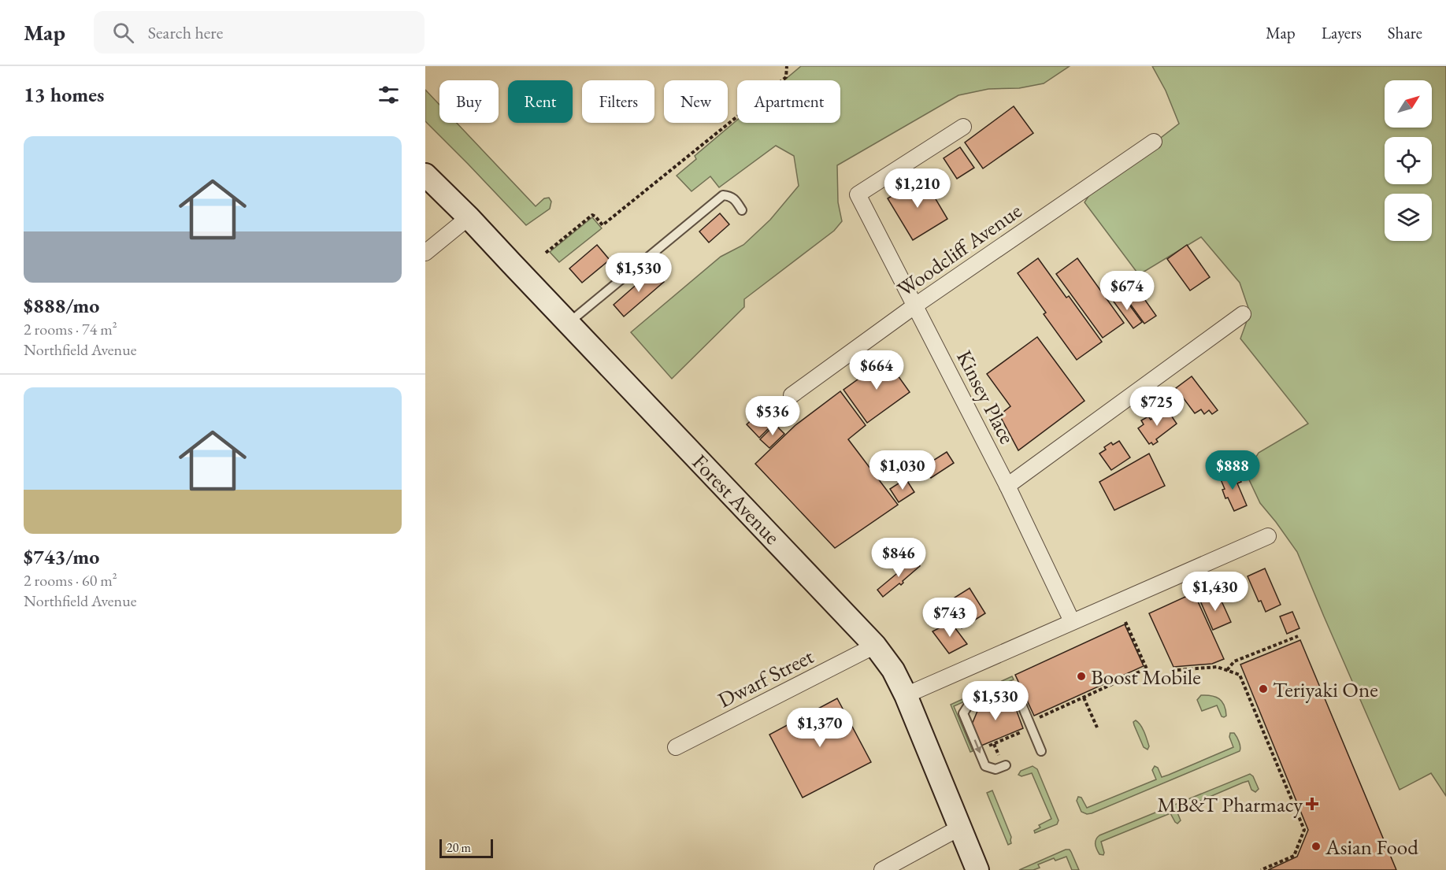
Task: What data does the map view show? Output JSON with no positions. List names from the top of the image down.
{
  "streets": {
    "main road": ["Forest Avenue"],
    "street": ["Woodcliff Avenue", "Kinsey Place", "Dwarf Street"]
  },
  "crossings": [
    ["Woodcliff Avenue", "Kinsey Place"],
    ["Forest Avenue", "Dwarf Street"]
  ],
  "places": {
    "other": ["Boost Mobile", "Teriyaki One", "Asian Food"],
    "health": ["MB&T Pharmacy"]
  },
  "scale_bar": "20 m",
  "north": "top right",
  "page": {
    "header": "Map",
    "search": "Search here",
    "nav": ["Map", "Layers", "Share"],
    "heading": "13 homes",
    "chip": [
      "Buy",
      "Rent",
      "Filters",
      "New",
      "Apartment"
    ],
    "list": [
      {
        "name": "$888/mo",
        "note": "2 rooms · 74 m² · Northfield Avenue"
      },
      {
        "name": "$743/mo",
        "note": "2 rooms · 60 m² · Northfield Avenue"
      }
    ],
    "price": [
      "$1,210",
      "$1,530",
      "$674",
      "$664",
      "$725",
      "$536",
      "$1,030",
      "$888",
      "$846",
      "$1,430",
      "$743",
      "$1,530",
      "$1,370"
    ],
    "scale": "20 m"
  }
}
